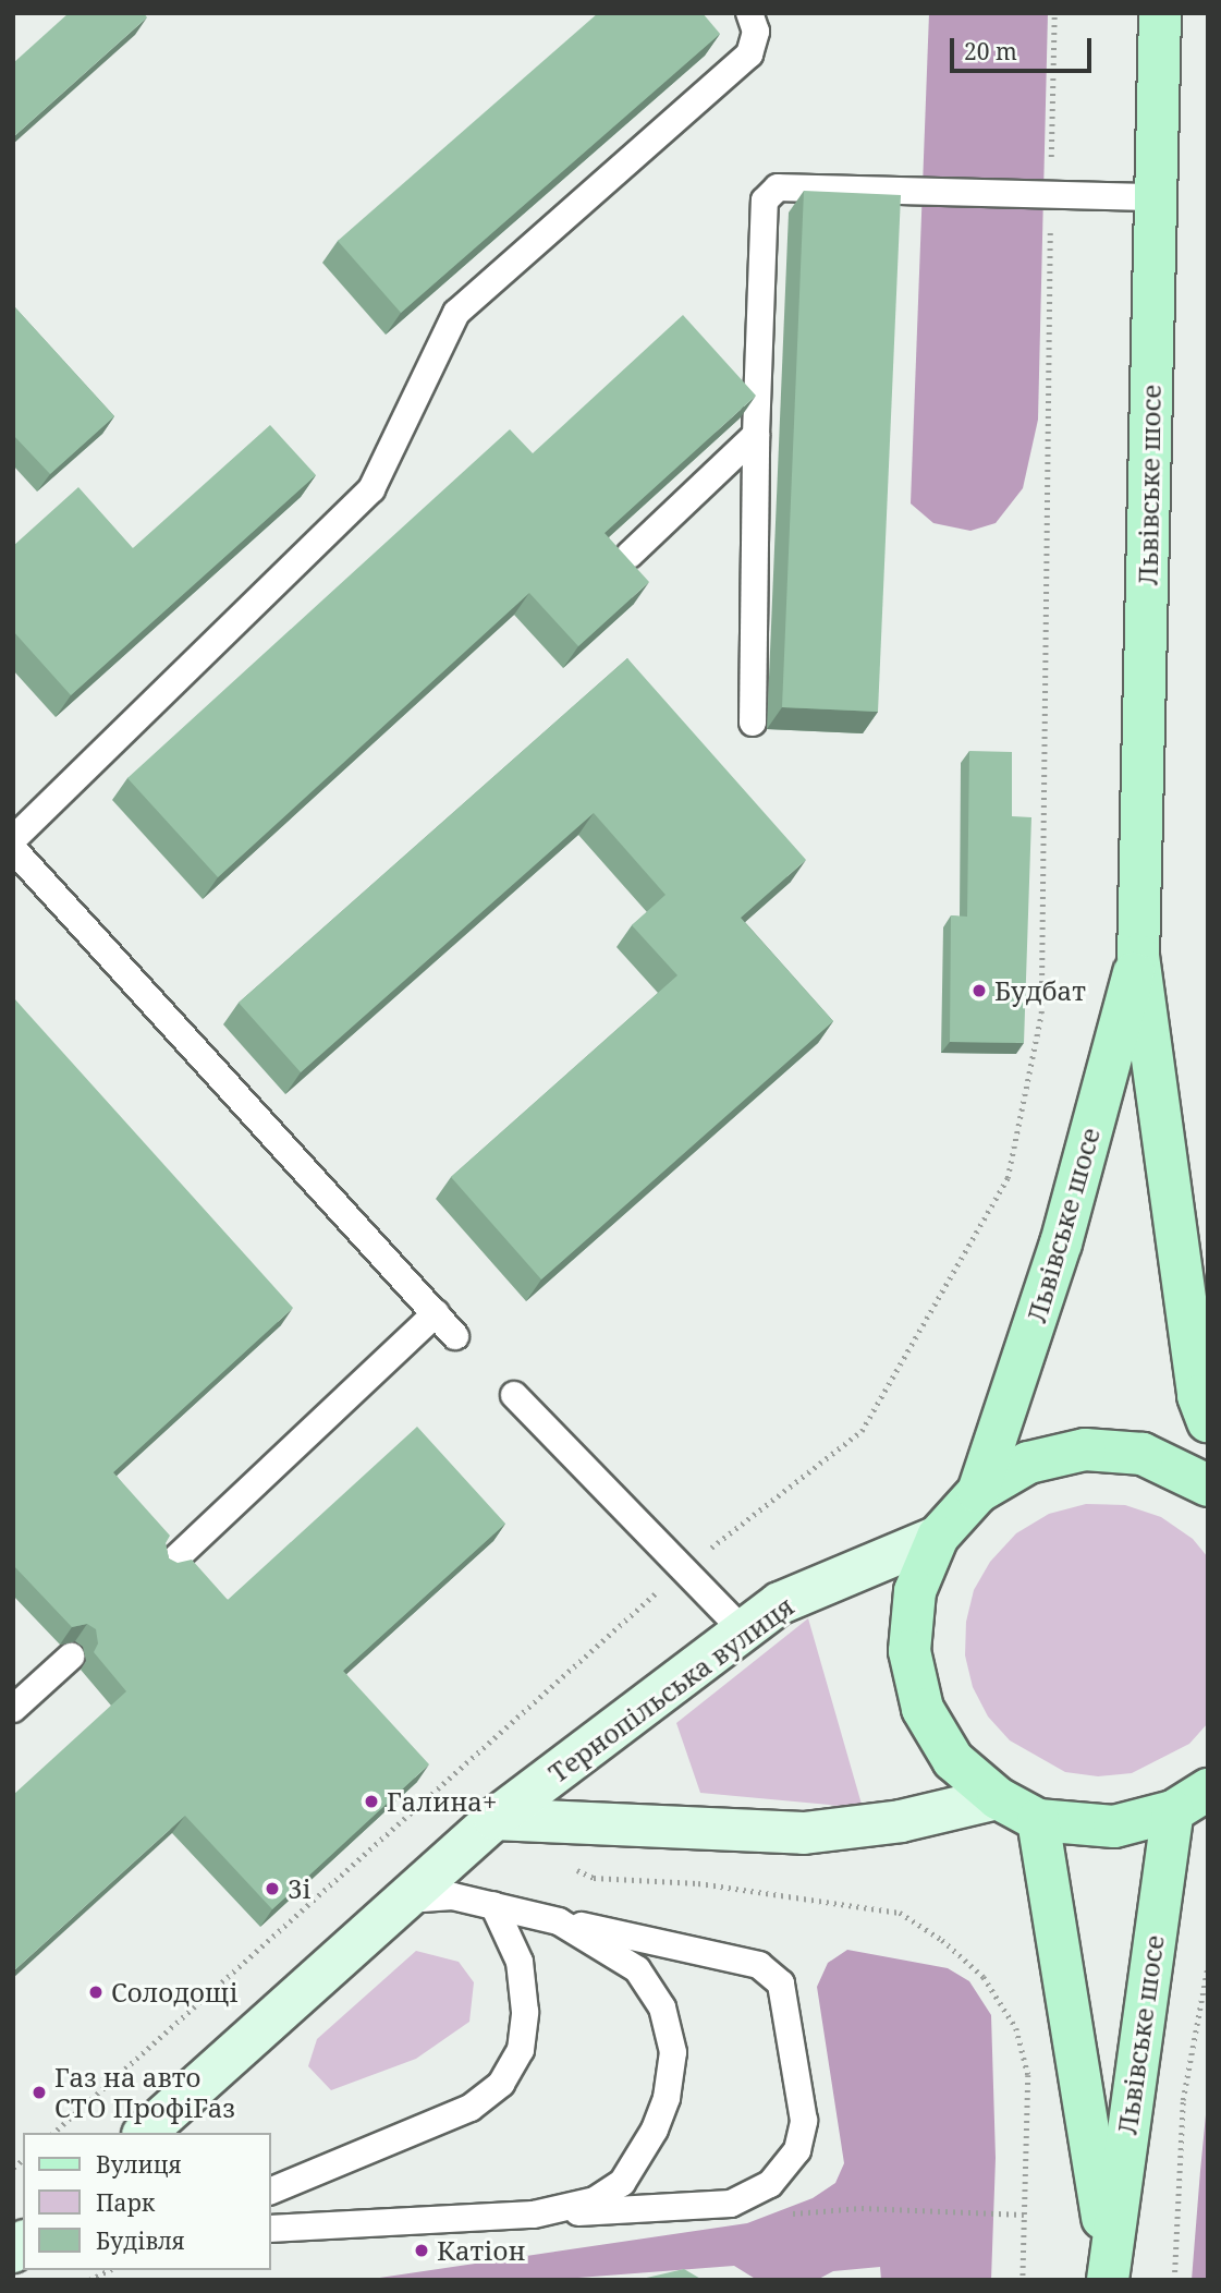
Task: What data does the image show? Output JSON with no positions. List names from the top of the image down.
{
  "streets": {
    "main road": ["Львівське шосе", "Тернопільська вулиця"]
  },
  "places": [
    "Будбат",
    "Галина+",
    "3і",
    "Солодощі",
    "Газ на авто СТО ПрофіГаз",
    "Катіон"
  ],
  "legend": ["Вулиця", "Парк", "Будівля"],
  "scale_bar": "20 m"
}
